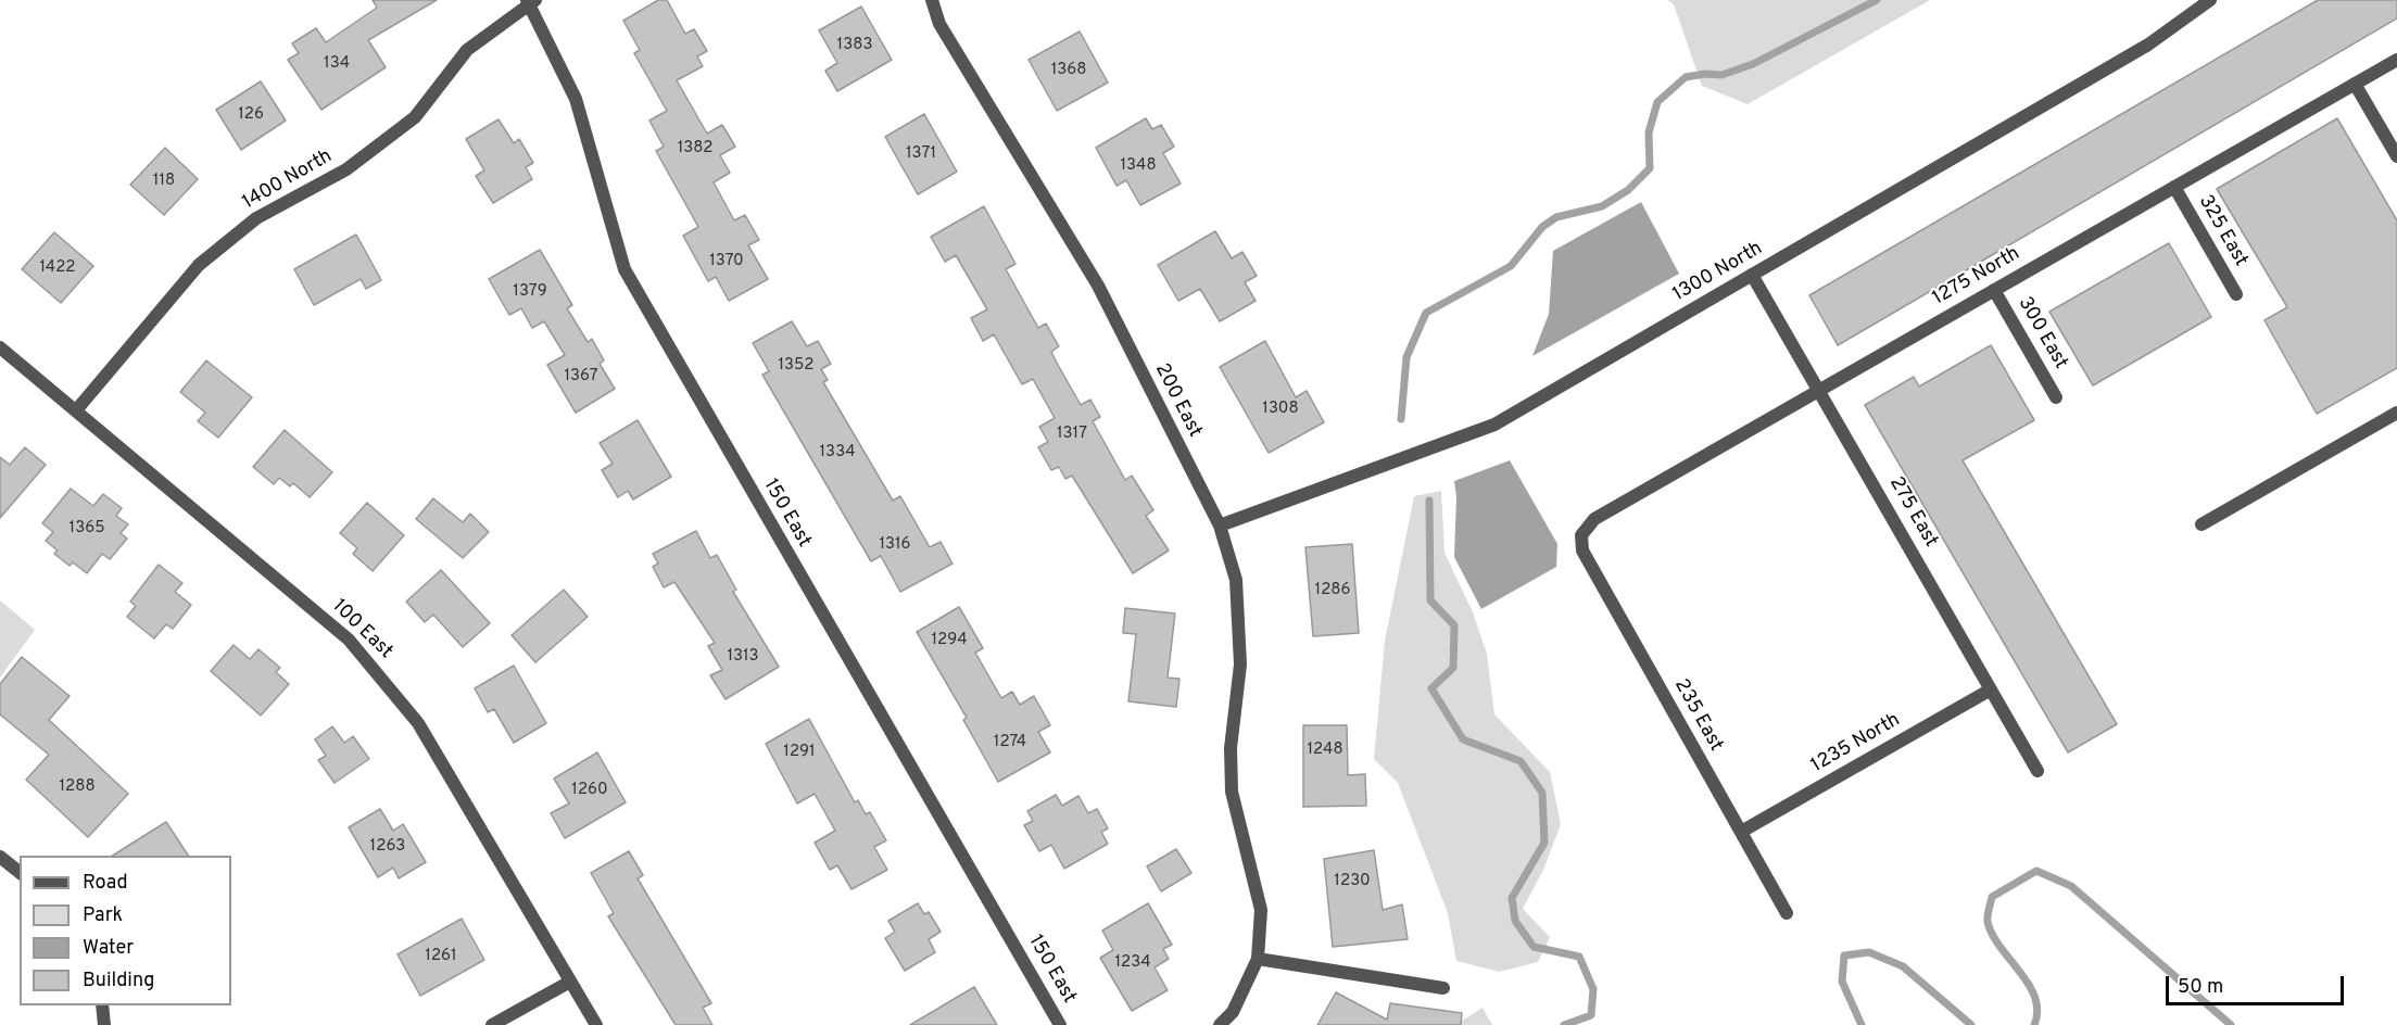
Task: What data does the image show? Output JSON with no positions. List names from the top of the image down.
{
  "streets": {
    "street": [
      "1400 North",
      "325 East",
      "1300 North",
      "1275 North",
      "300 East",
      "200 East",
      "275 East",
      "150 East",
      "100 East",
      "235 East",
      "1235 North"
    ]
  },
  "crossings": [
    ["1400 North", "150 East"],
    ["1400 North", "100 East"],
    ["325 East", "1275 North"],
    ["1300 North", "200 East"],
    ["1300 North", "275 East"],
    ["1275 North", "300 East"],
    ["1275 North", "275 East"],
    ["1275 North", "235 East"],
    ["275 East", "1235 North"],
    ["235 East", "1235 North"]
  ],
  "house_numbers": [
    "1383",
    "134",
    "1368",
    "126",
    "1382",
    "1371",
    "1348",
    "118",
    "1370",
    "1422",
    "1379",
    "1352",
    "1367",
    "1308",
    "1317",
    "1334",
    "1365",
    "1316",
    "1286",
    "1294",
    "1313",
    "1274",
    "1248",
    "1291",
    "1288",
    "1260",
    "1263",
    "1230",
    "1261",
    "1234"
  ],
  "legend": [
    "Road",
    "Park",
    "Water",
    "Building"
  ],
  "scale_bar": "50 m"
}
